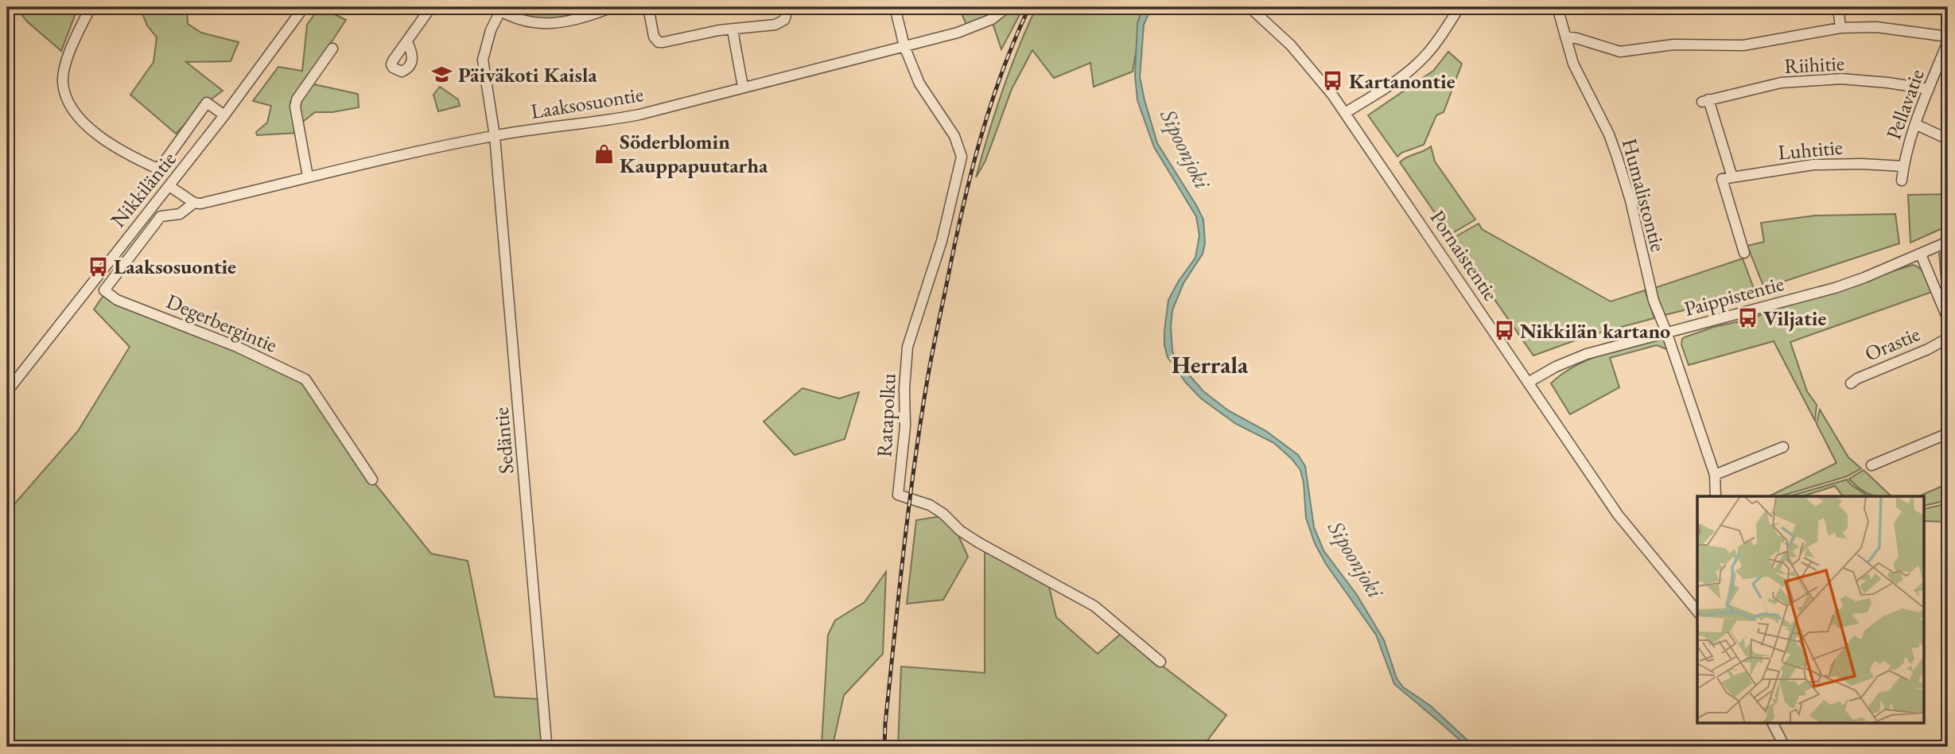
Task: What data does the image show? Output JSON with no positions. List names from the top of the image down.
{
  "streets": {
    "street": [
      "Riihitie",
      "Laaksosuontie",
      "Pellavatie",
      "Luhtitie",
      "Nikkiläntie",
      "Humalistontie",
      "Pornaistentie",
      "Paippistentie",
      "Degerbergintie",
      "Orastie",
      "Ratapolku",
      "Sedäntie"
    ]
  },
  "crossings": [
    ["Riihitie", "Pellavatie"],
    ["Riihitie", "Luhtitie"],
    ["Laaksosuontie", "Degerbergintie"],
    ["Laaksosuontie", "Ratapolku"],
    ["Laaksosuontie", "Sedäntie"],
    ["Pellavatie", "Luhtitie"],
    ["Humalistontie", "Paippistentie"],
    ["Pornaistentie", "Paippistentie"]
  ],
  "districts": ["Herrala"],
  "water": ["Sipoonjoki"],
  "places": {
    "school or university": ["Päiväkoti Kaisla"],
    "bus stop": [
      "Kartanontie",
      "Laaksosuontie",
      "Viljatie",
      "Nikkilän kartano"
    ],
    "shop": ["Söderblomin Kauppapuutarha"]
  }
}
